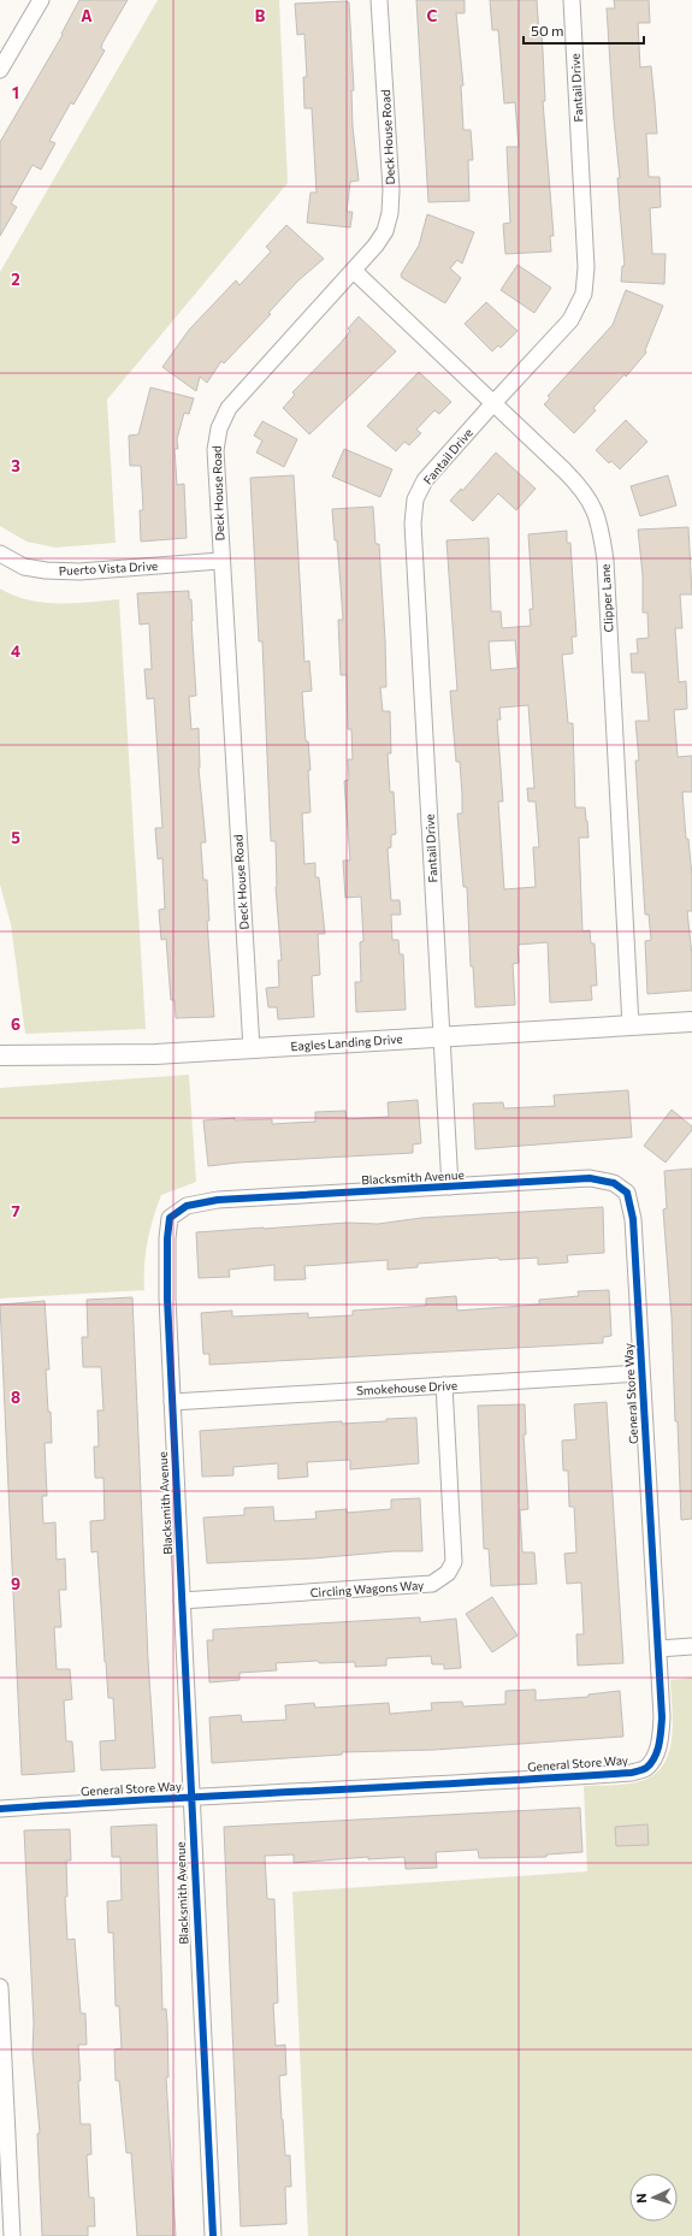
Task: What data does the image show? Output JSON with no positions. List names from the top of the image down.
{
  "streets": {
    "street": [
      "Fantail Drive",
      "Deck House Road",
      "Puerto Vista Drive",
      "Clipper Lane",
      "Eagles Landing Drive",
      "Blacksmith Avenue",
      "Smokehouse Drive",
      "General Store Way",
      "Circling Wagons Way"
    ]
  },
  "crossings": [
    ["Fantail Drive", "Clipper Lane"],
    ["Fantail Drive", "Eagles Landing Drive"],
    ["Fantail Drive", "Blacksmith Avenue"],
    ["Deck House Road", "Puerto Vista Drive"],
    ["Deck House Road", "Clipper Lane"],
    ["Deck House Road", "Eagles Landing Drive"],
    ["Clipper Lane", "Eagles Landing Drive"],
    ["Blacksmith Avenue", "Smokehouse Drive"],
    ["Blacksmith Avenue", "General Store Way"],
    ["Blacksmith Avenue", "Circling Wagons Way"],
    ["Smokehouse Drive", "General Store Way"],
    ["Smokehouse Drive", "Circling Wagons Way"]
  ],
  "scale_bar": "50 m",
  "north": "left",
  "grid": {
    "columns": ["A", "B", "C"],
    "rows": [
      "1",
      "2",
      "3",
      "4",
      "5",
      "6",
      "7",
      "8",
      "9"
    ]
  }
}
